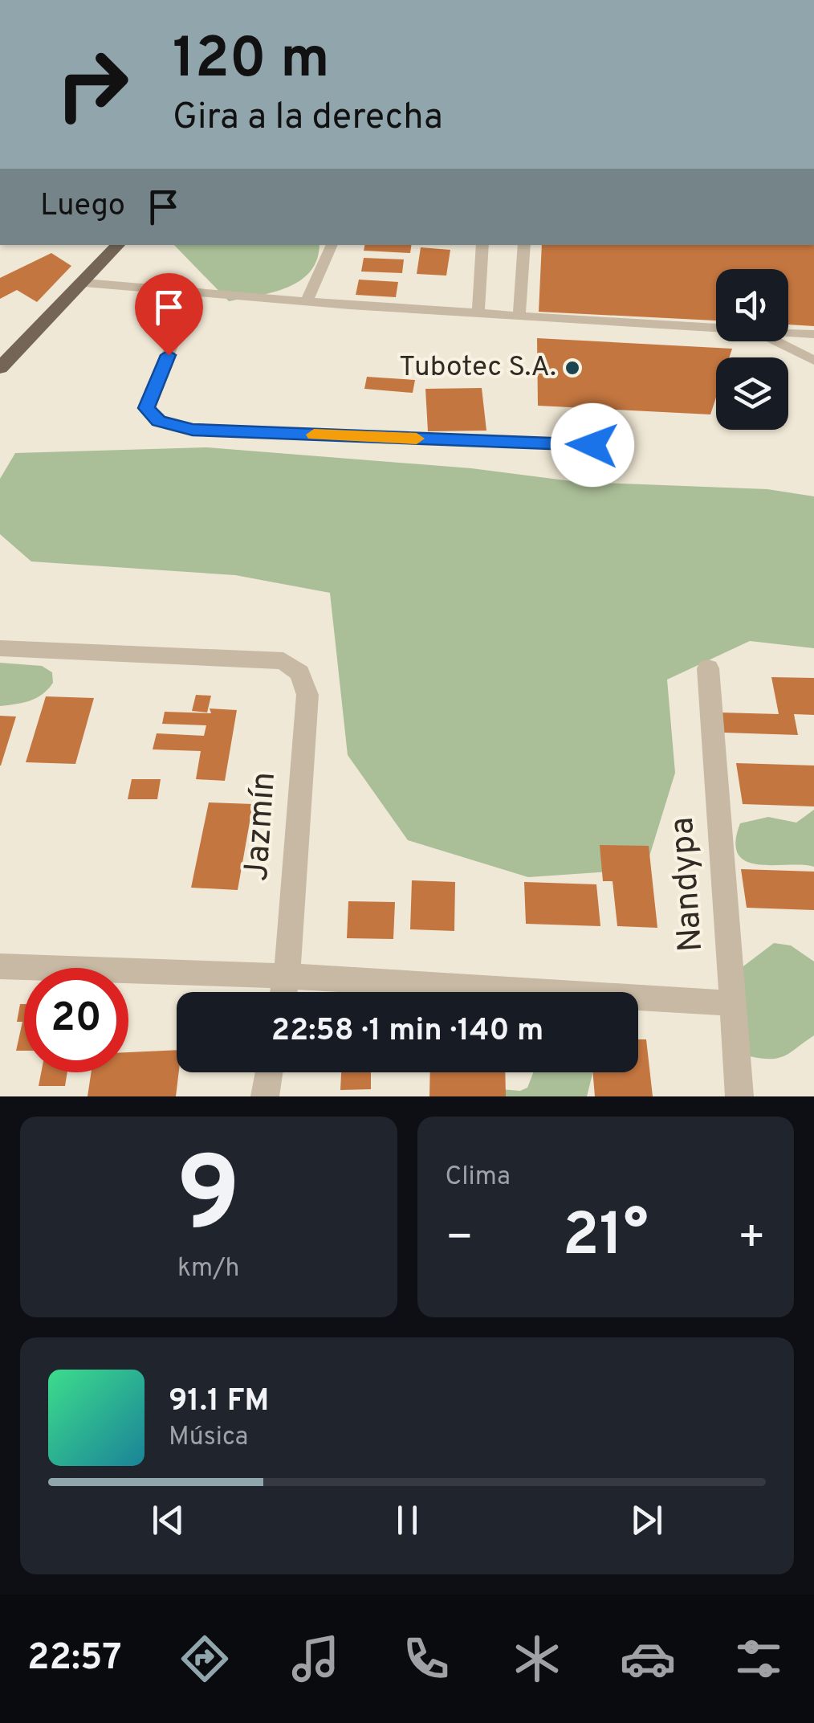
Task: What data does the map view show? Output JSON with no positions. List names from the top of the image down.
{
  "streets": {
    "street": ["Jazmín", "Nandypa"]
  },
  "places": ["Tubotec S.A."],
  "page": {
    "turn": ["120 m", "Gira a la derecha"],
    "then": "Luego",
    "limit": "20",
    "trip": "22:58 · 1 min · 140 m",
    "tile": [
      ["9", "km/h"],
      "Clima"
    ],
    "heat": ["−", "21°", "+"],
    "song": ["91.1 FM", "Música"],
    "tabs": "22:57"
  }
}
